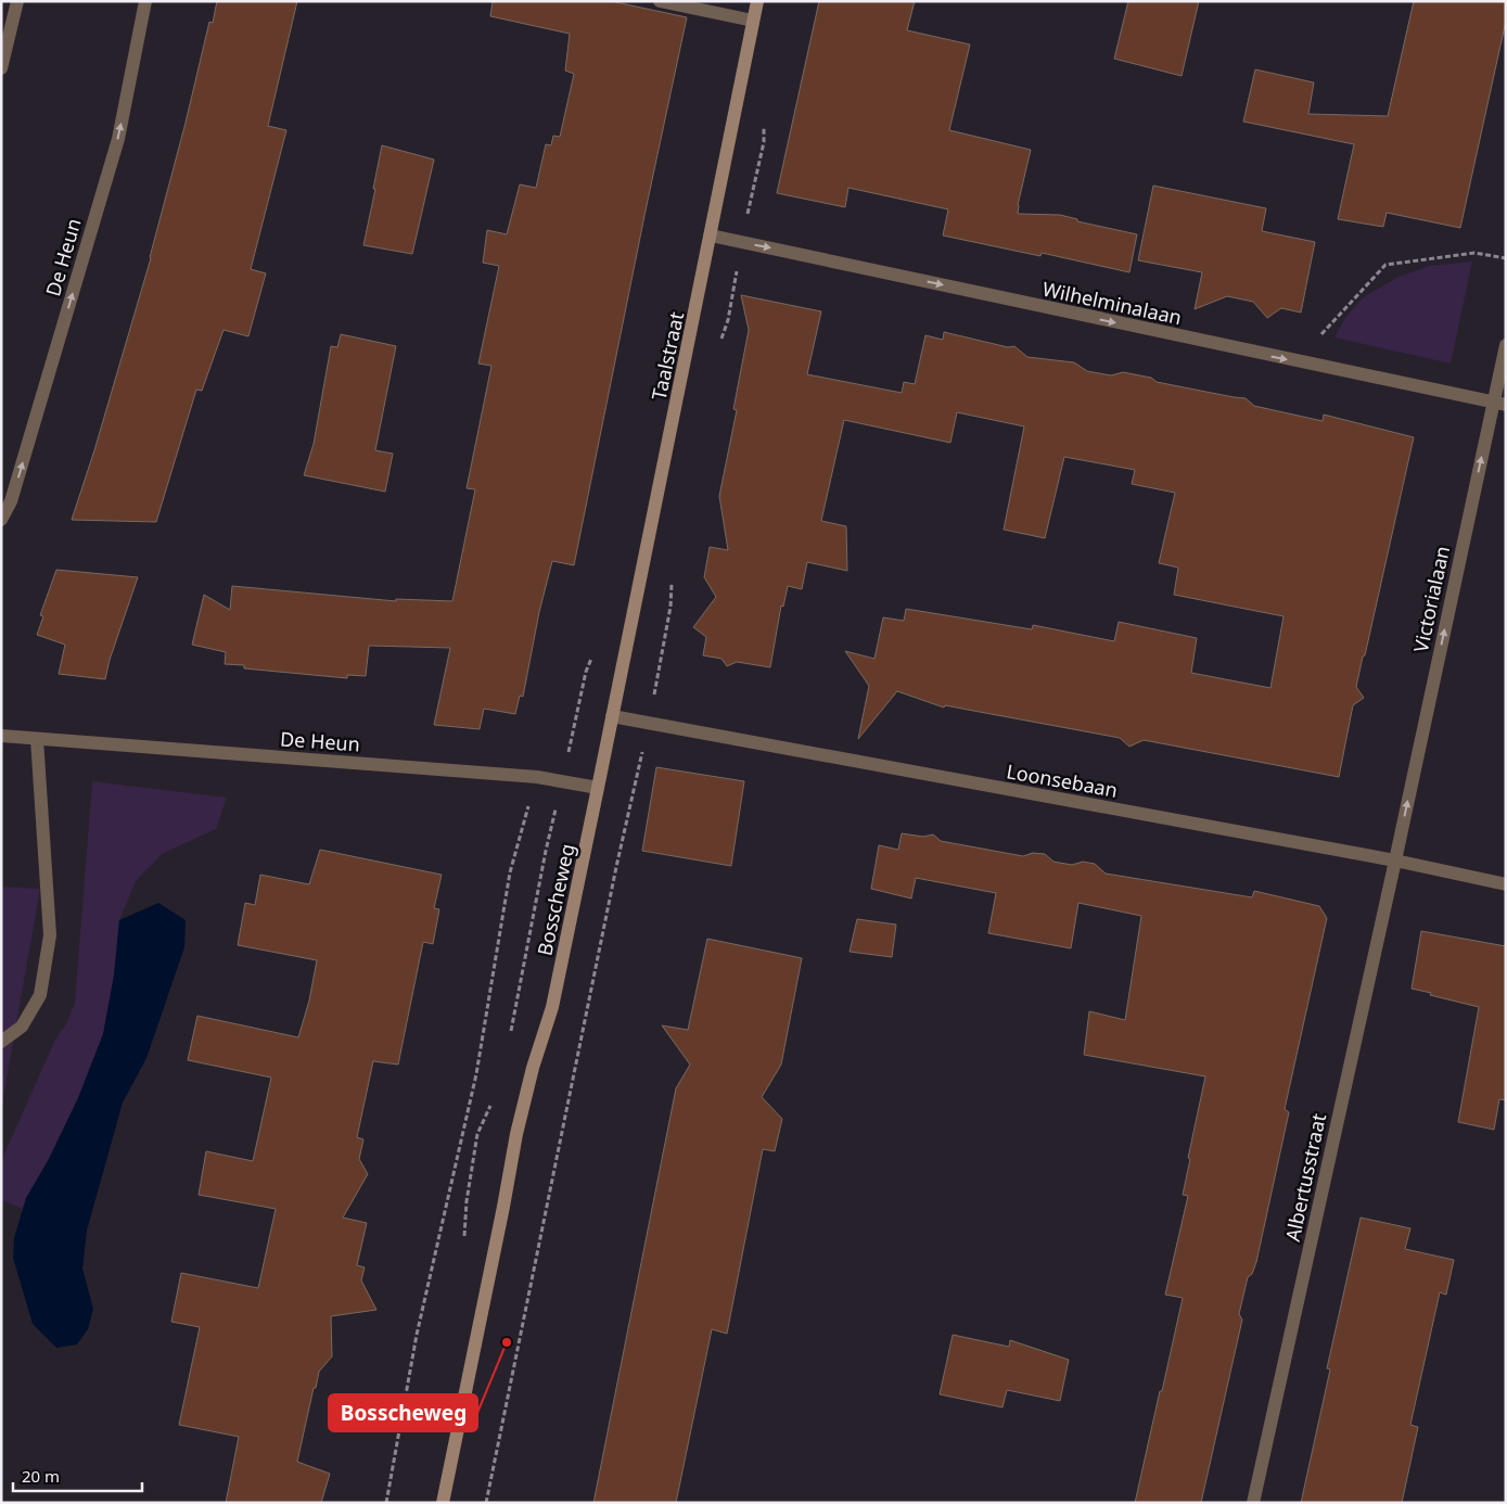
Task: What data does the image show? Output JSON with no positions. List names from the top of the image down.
{
  "streets": {
    "main road": ["Taalstraat", "Bosscheweg"],
    "street": [
      "De Heun",
      "Wilhelminalaan",
      "Victorialaan",
      "Loonsebaan",
      "Albertusstraat"
    ]
  },
  "crossings": [
    ["De Heun", "Bosscheweg"],
    ["Wilhelminalaan", "Taalstraat"],
    ["Wilhelminalaan", "Victorialaan"],
    ["Taalstraat", "Loonsebaan"],
    ["Taalstraat", "Bosscheweg"],
    ["Victorialaan", "Loonsebaan"],
    ["Victorialaan", "Albertusstraat"],
    ["Loonsebaan", "Bosscheweg"],
    ["Loonsebaan", "Albertusstraat"]
  ],
  "one_way": ["De Heun", "Wilhelminalaan", "Victorialaan"],
  "places": ["Bosscheweg"],
  "scale_bar": "20 m"
}
